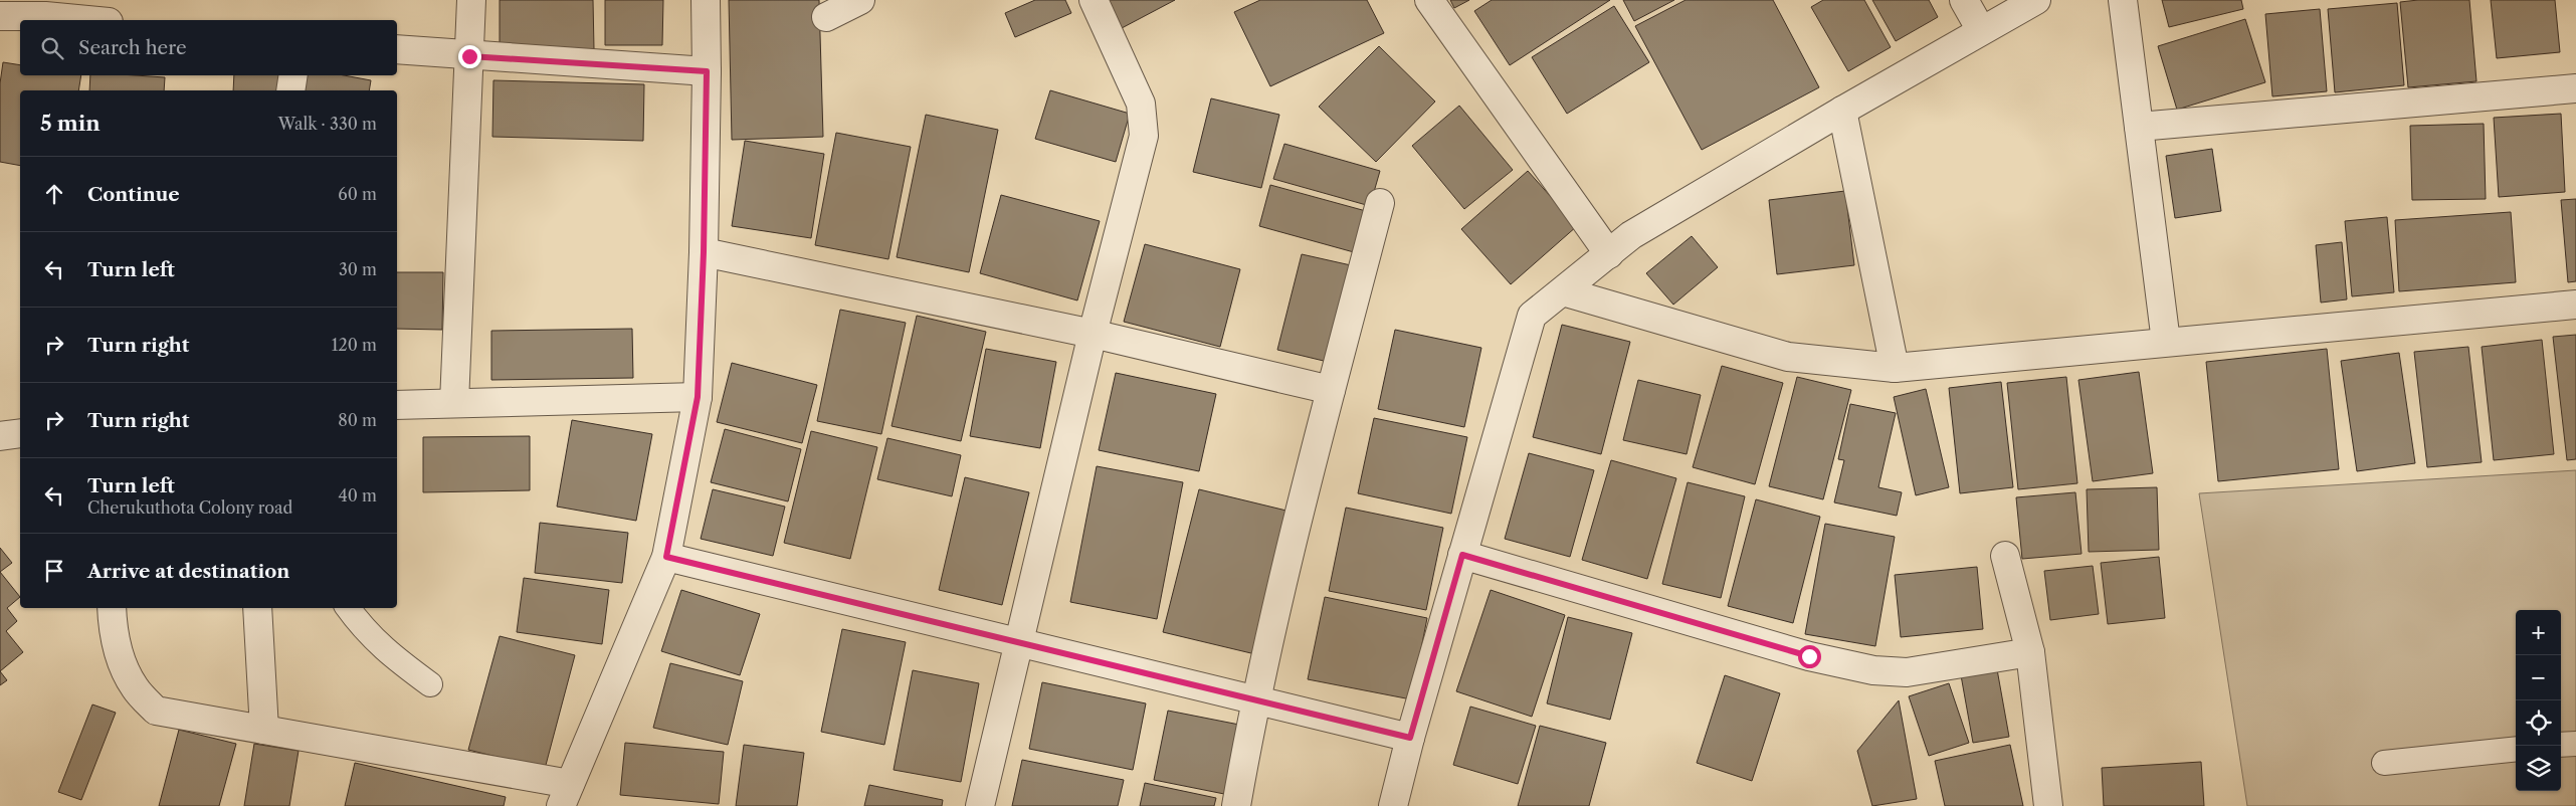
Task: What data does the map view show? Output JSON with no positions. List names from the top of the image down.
{
  "page": {
    "search": "Search here",
    "heading": ["5 min", "Walk · 330 m"],
    "list": [
      ["Continue", "60 m"],
      ["Turn left", "30 m"],
      ["Turn right", "120 m"],
      ["Turn right", "80 m"],
      ["Turn left", "Cherukuthota Colony road", "40 m"],
      "Arrive at destination"
    ],
    "map_buttons": ["+", "−"]
  }
}
